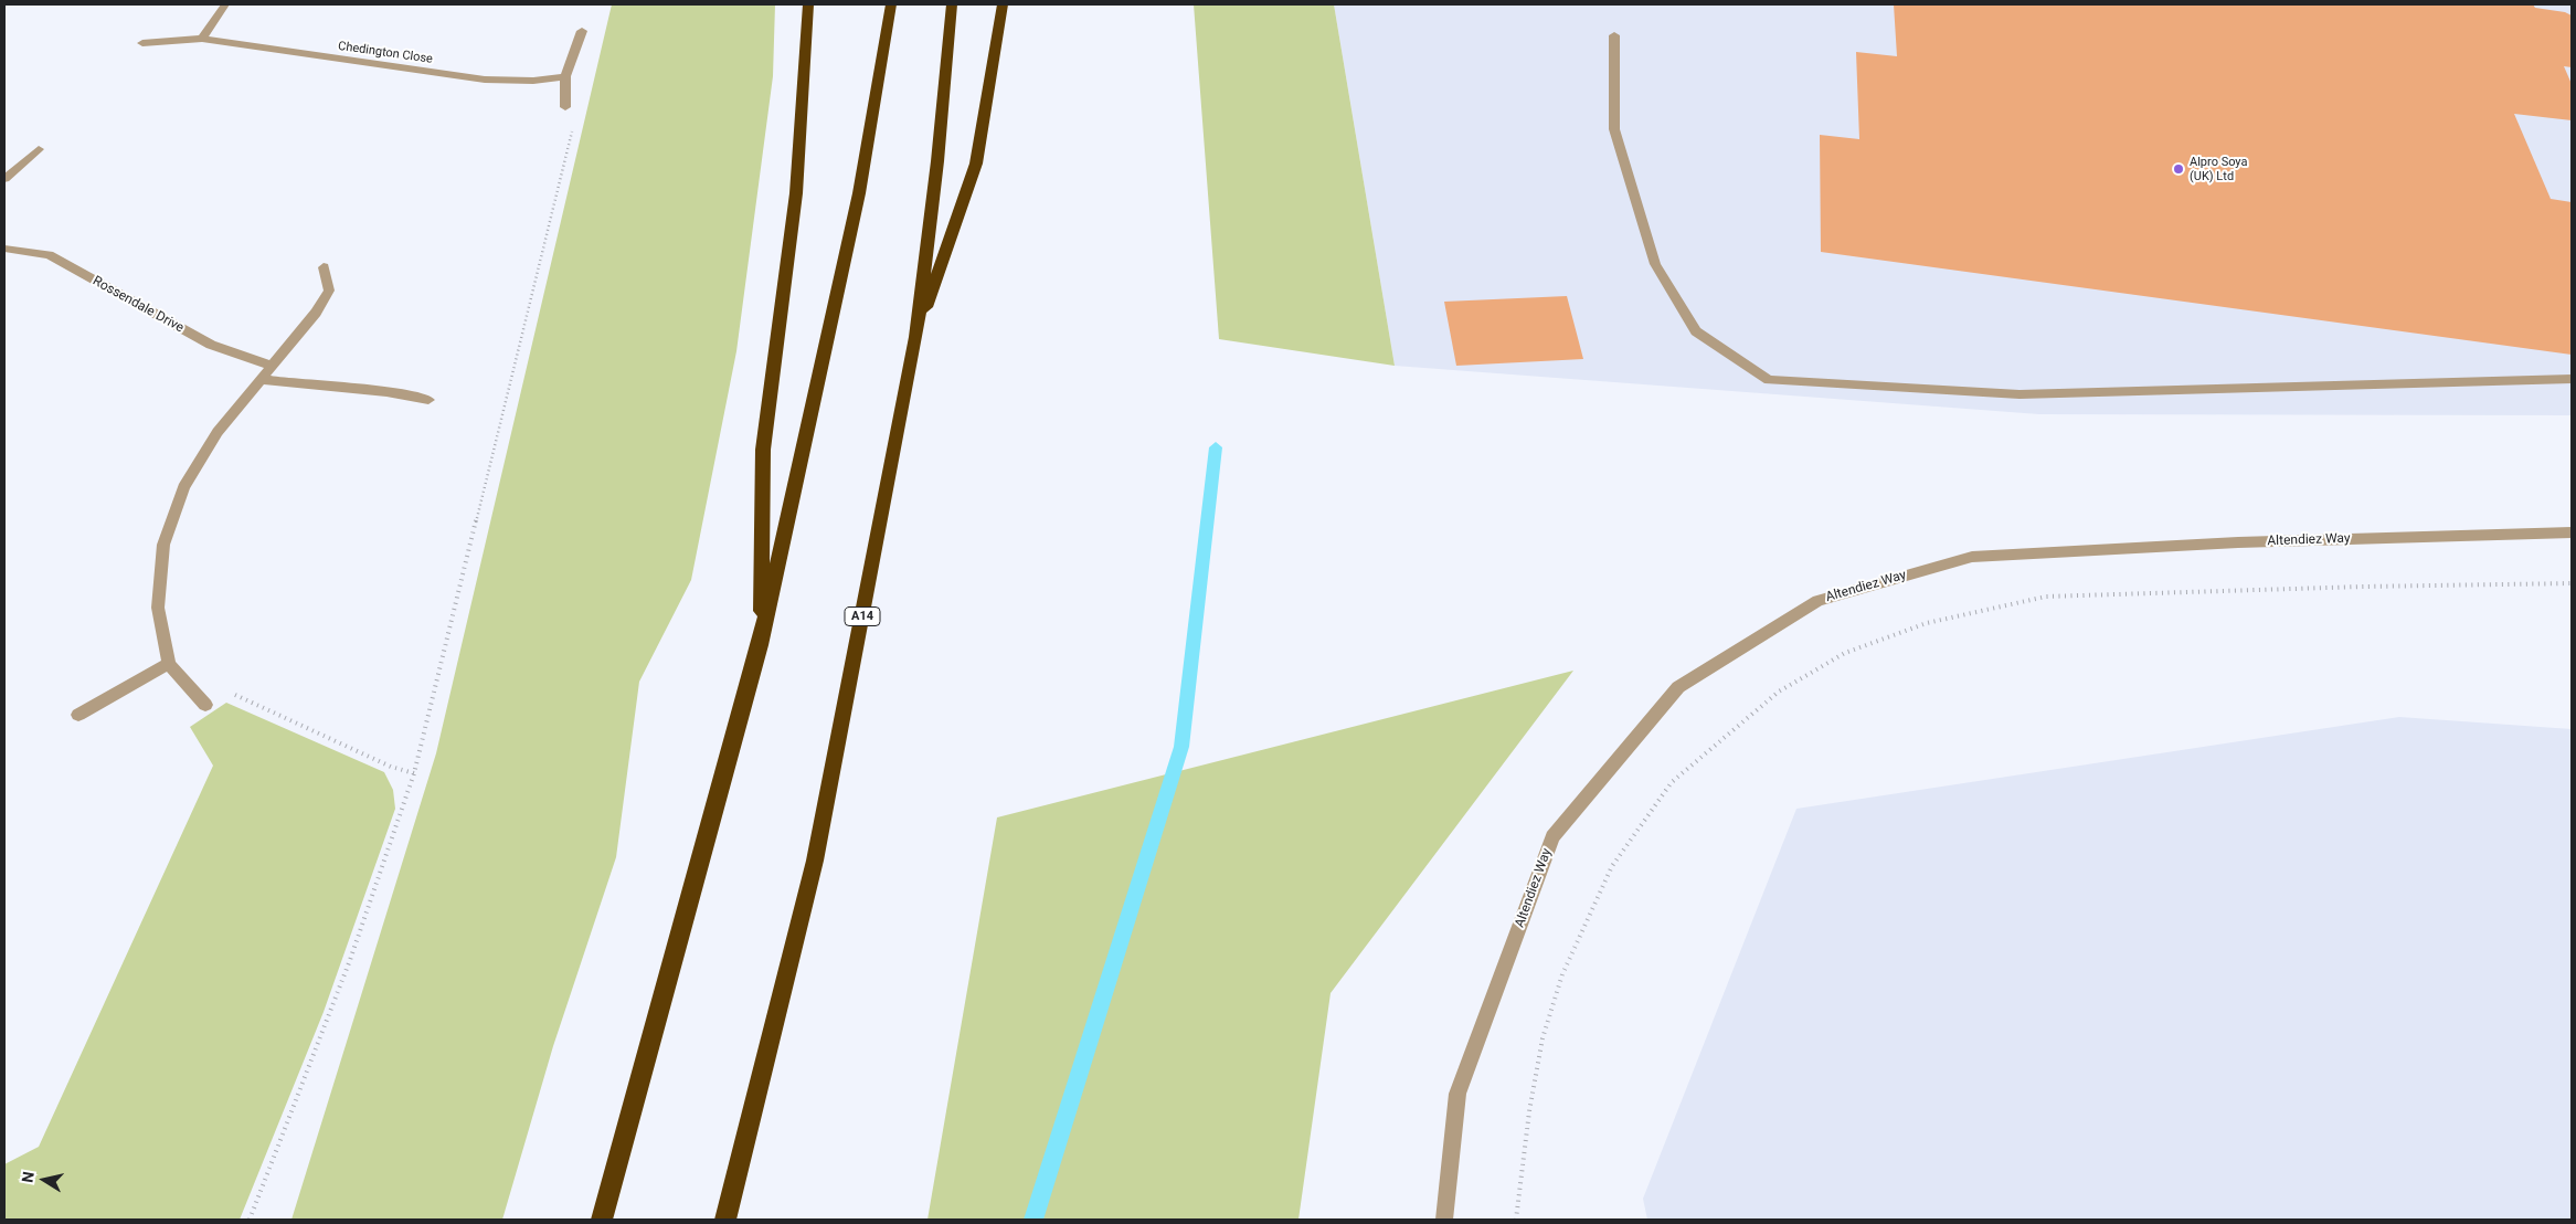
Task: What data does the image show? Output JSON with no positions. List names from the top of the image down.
{
  "streets": {
    "highway": ["A14"],
    "street": ["Chedington Close", "Rossendale Drive", "Altendiez Way"]
  },
  "places": ["Alpro Soya (UK) Ltd"],
  "north": "left"
}
